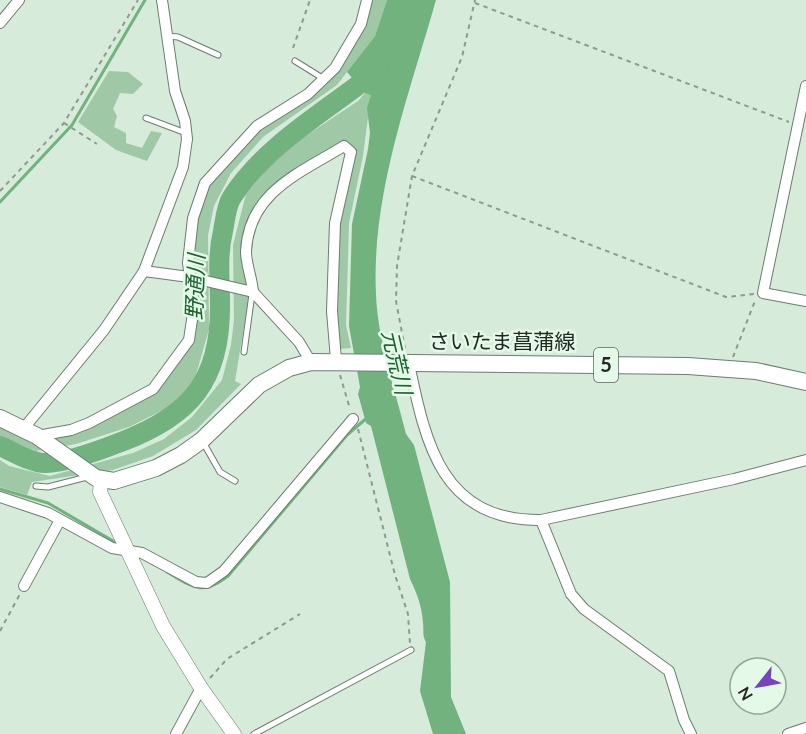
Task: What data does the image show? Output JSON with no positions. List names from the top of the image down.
{
  "streets": {
    "main road": ["さいたま菖蒲線", "5"]
  },
  "water": ["野通川", "元荒川"],
  "north": "bottom left"
}
